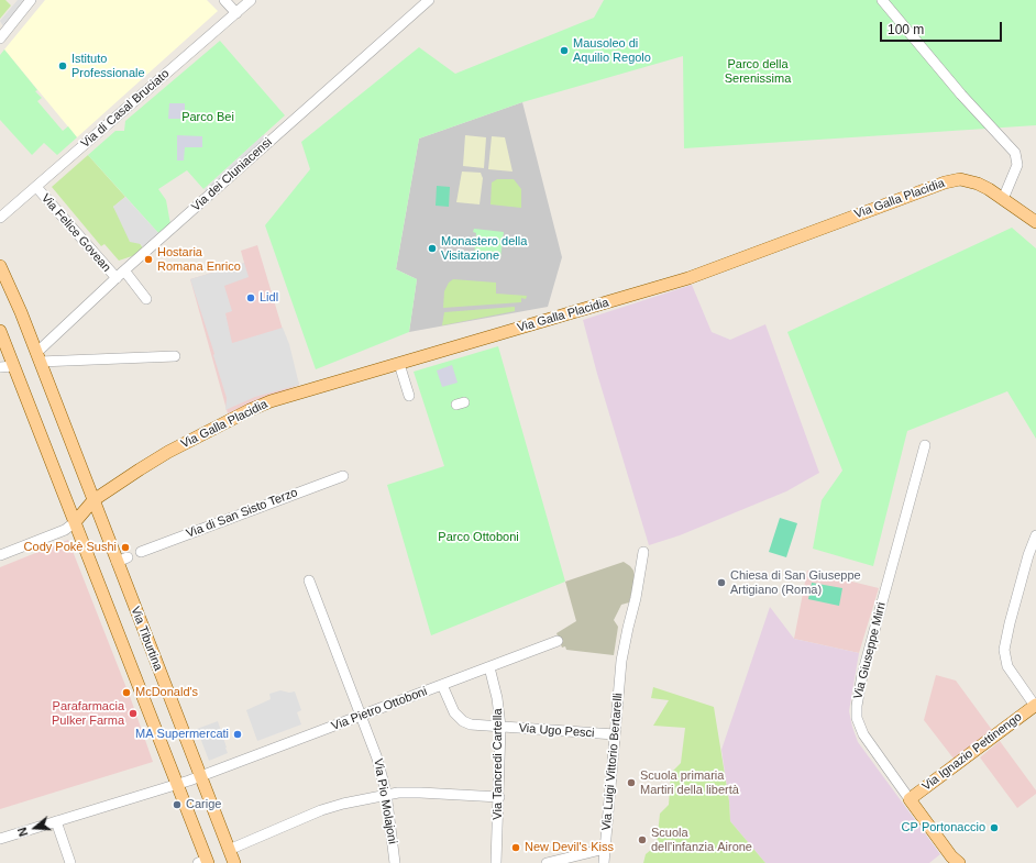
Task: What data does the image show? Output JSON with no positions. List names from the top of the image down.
{
  "streets": {
    "main road": [
      "Via Galla Placidia",
      "Via Tiburtina",
      "Via Giuseppe Mirri",
      "Via Ignazio Pettinengo"
    ],
    "street": [
      "Via di Casal Bruciato",
      "Via dei Cluniacensi",
      "Via Felice Govean",
      "Via di San Sisto Terzo",
      "Via Pietro Ottoboni",
      "Via Ugo Pesci",
      "Via Luigi Vittorio Bertarelli",
      "Via Tancredi Cartella",
      "Via Pio Molajoni"
    ]
  },
  "crossings": [
    ["Via di Casal Bruciato", "Via Felice Govean"],
    ["Via dei Cluniacensi", "Via Felice Govean"],
    ["Via dei Cluniacensi", "Via Tiburtina"],
    ["Via Galla Placidia", "Via Tiburtina"],
    ["Via Tiburtina", "Via Pietro Ottoboni"],
    ["Via Giuseppe Mirri", "Via Ignazio Pettinengo"],
    ["Via Pietro Ottoboni", "Via Ugo Pesci"],
    ["Via Pietro Ottoboni", "Via Tancredi Cartella"],
    ["Via Pietro Ottoboni", "Via Pio Molajoni"],
    ["Via Ugo Pesci", "Via Luigi Vittorio Bertarelli"],
    ["Via Ugo Pesci", "Via Tancredi Cartella"]
  ],
  "parks": ["Parco della Serenissima", "Parco Bei", "Parco Ottoboni"],
  "places": [
    "Mausoleo di Aquilio Regolo",
    "Istituto Professionale",
    "Monastero della Visitazione",
    "Hostaria Romana Enrico",
    "Lidl",
    "Cody Pokè Sushi",
    "Chiesa di San Giuseppe Artigiano (Roma)",
    "McDonald's",
    "Parafarmacia Pulker Farma",
    "MA Supermercati",
    "Scuola primaria Martiri della libertà",
    "Carige",
    "CP Portonaccio",
    "Scuola dell'infanzia Airone",
    "New Devil's Kiss"
  ],
  "scale_bar": "100 m",
  "north": "left"
}
